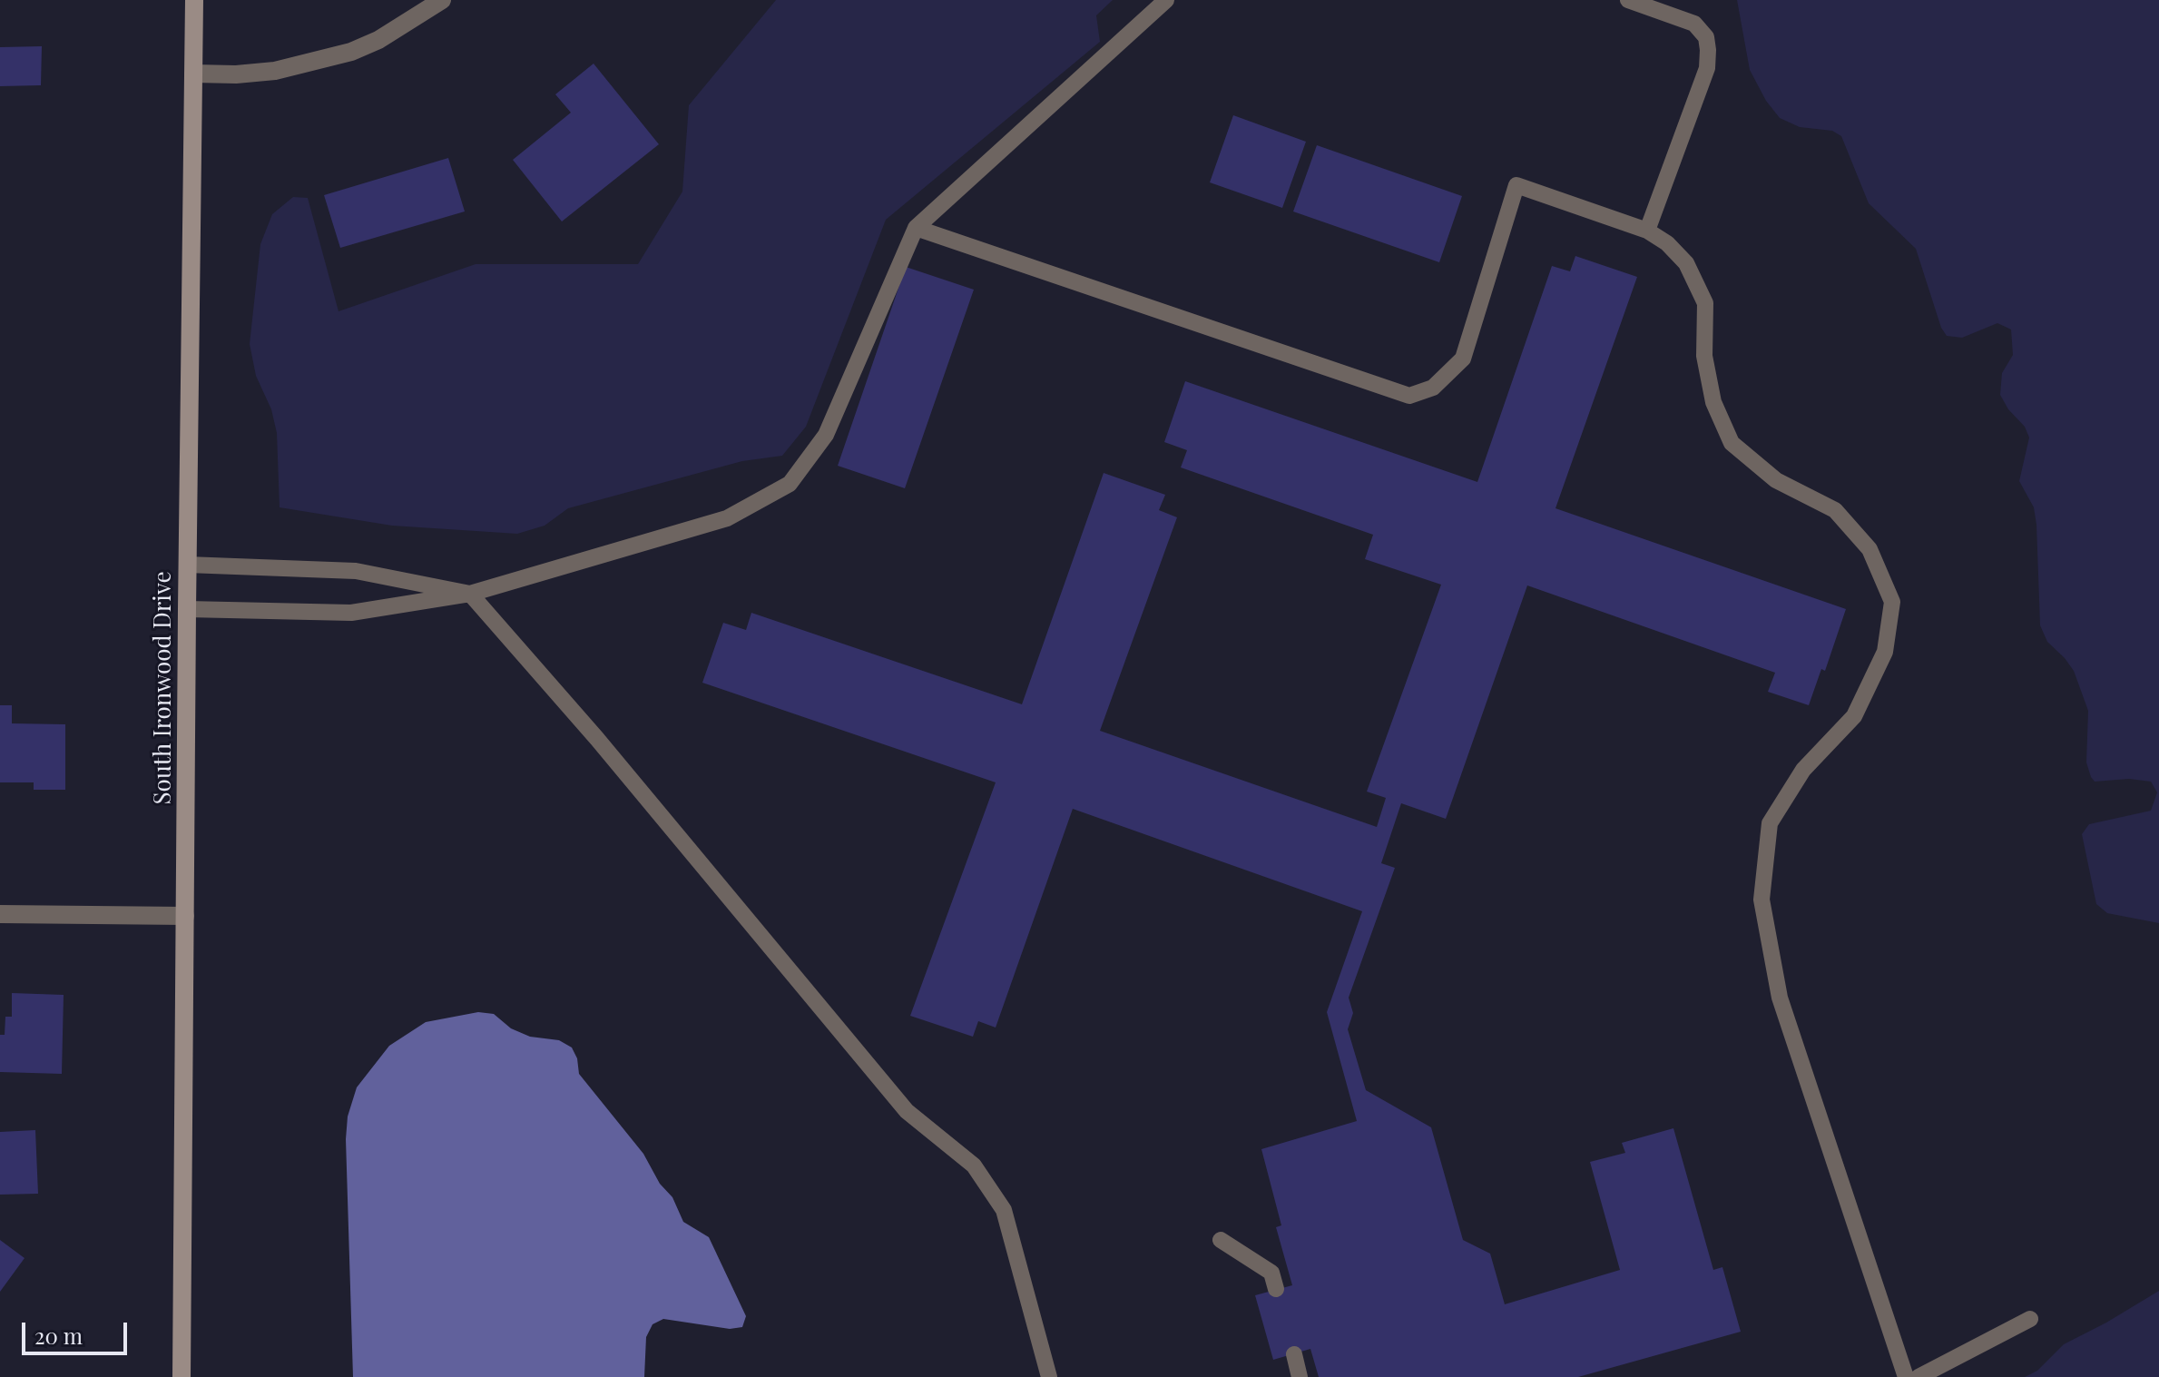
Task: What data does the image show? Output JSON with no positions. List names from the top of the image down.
{
  "streets": {
    "main road": ["South Ironwood Drive"]
  },
  "scale_bar": "20 m"
}
